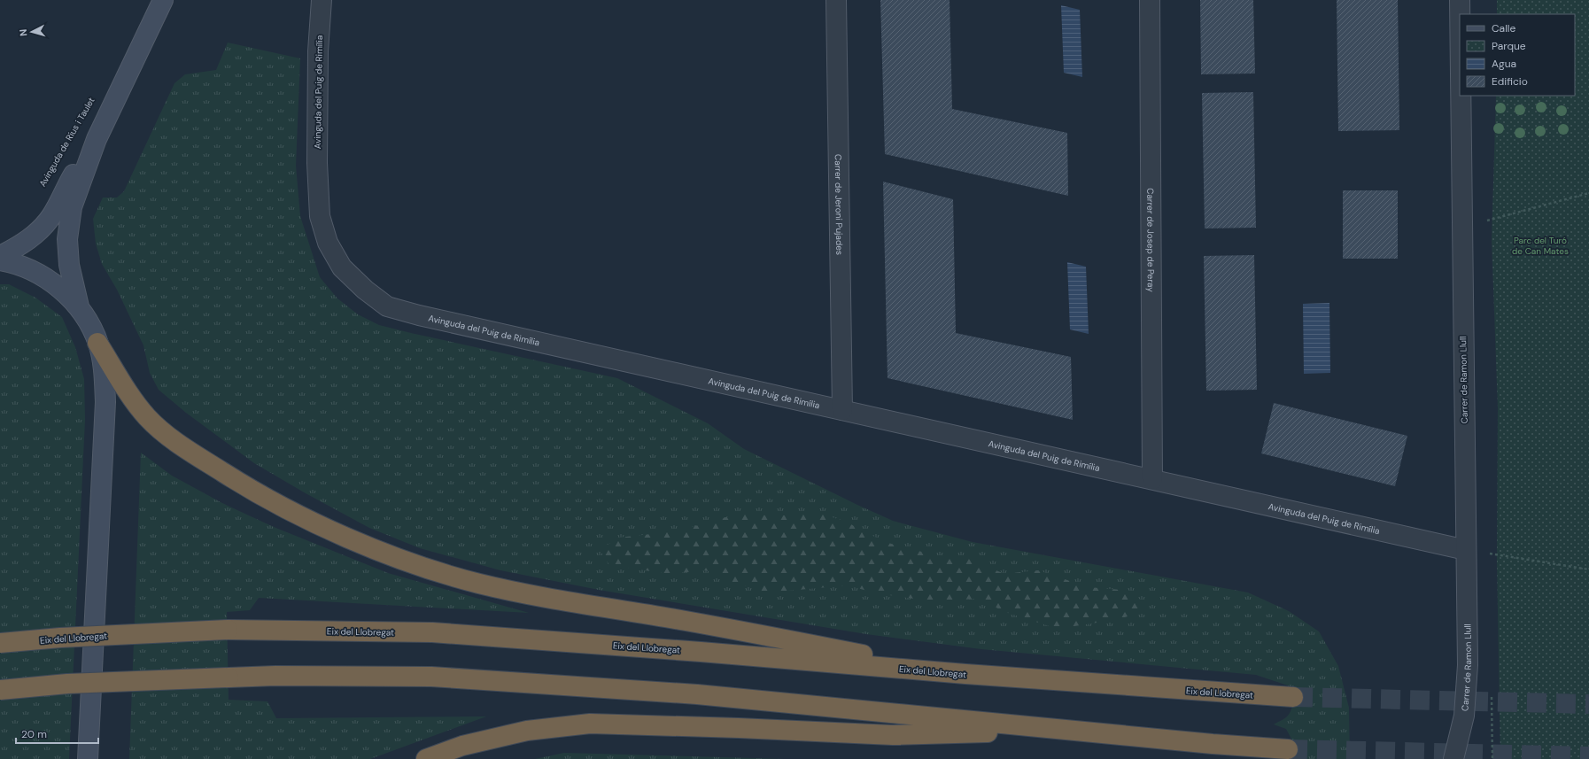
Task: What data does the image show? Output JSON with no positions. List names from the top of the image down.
{
  "streets": {
    "highway": ["Eix del Llobregat"],
    "street": [
      "Avinguda del Puig de Rimília",
      "Carrer de Jeroni Pujades",
      "Carrer de Josep de Peray",
      "Carrer de Ramon Llull"
    ],
    "path": ["Avinguda de Rius i Taulet"]
  },
  "crossings": [
    ["Avinguda del Puig de Rimília", "Carrer de Jeroni Pujades"],
    ["Avinguda del Puig de Rimília", "Carrer de Josep de Peray"],
    ["Avinguda del Puig de Rimília", "Carrer de Ramon Llull"]
  ],
  "parks": ["Parc del Turó de Can Mates"],
  "legend": [
    "Calle",
    "Parque",
    "Agua",
    "Edificio"
  ],
  "scale_bar": "20 m",
  "north": "left"
}
